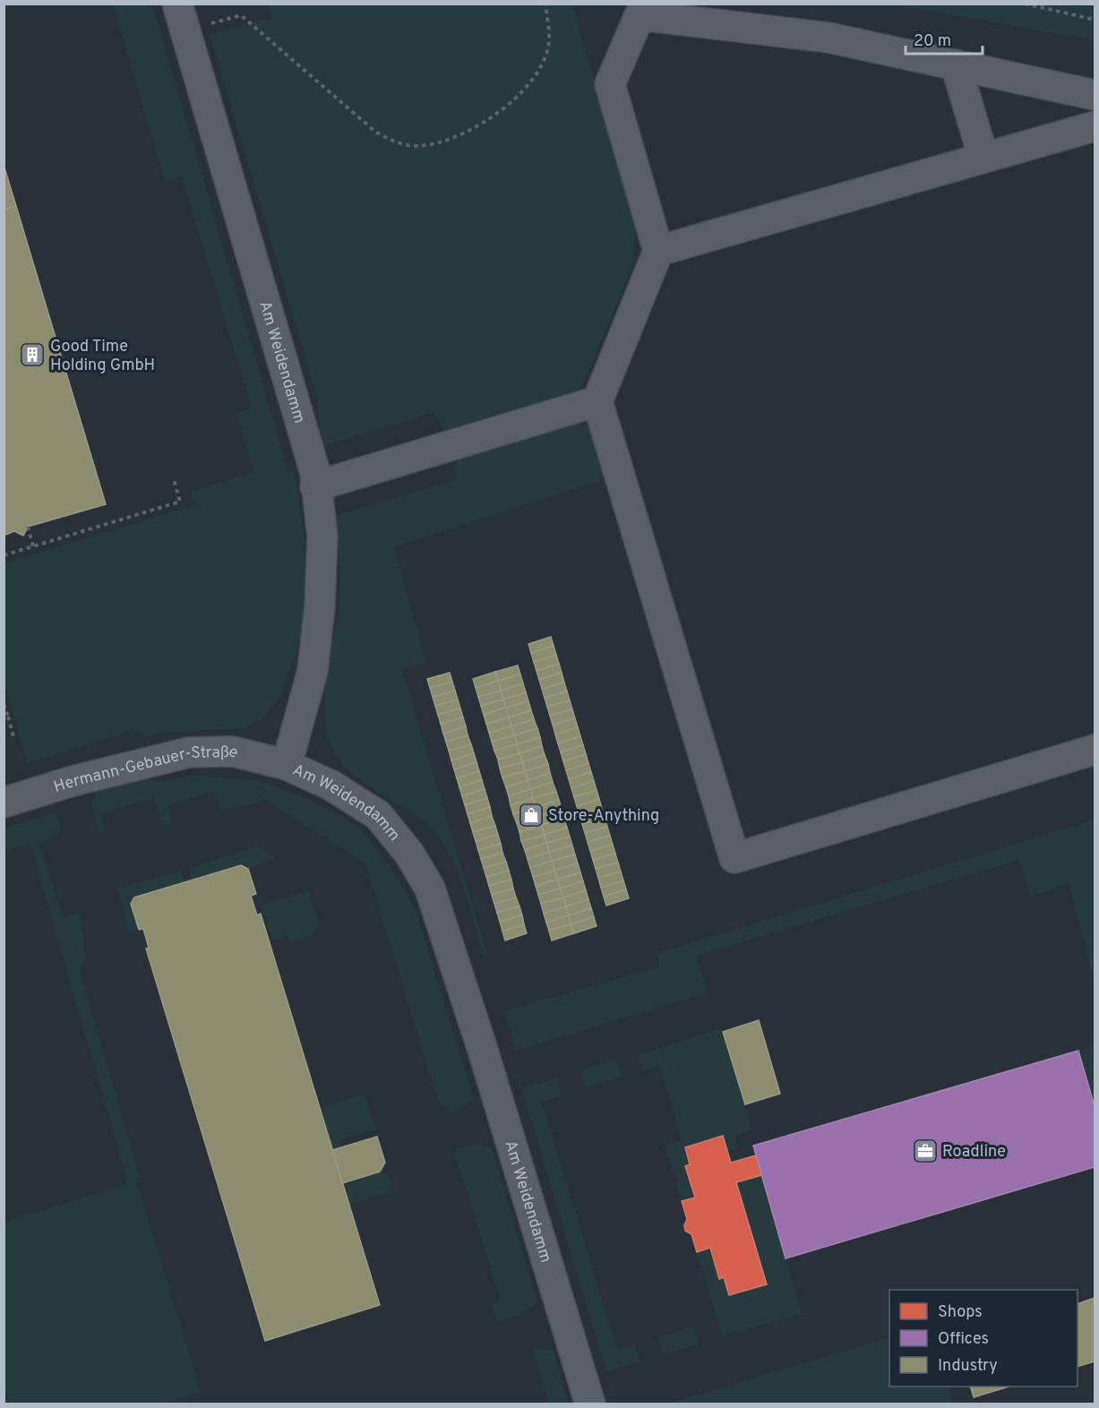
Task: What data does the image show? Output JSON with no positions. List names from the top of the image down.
{
  "streets": {
    "street": ["Am Weidendamm", "Hermann-Gebauer-Straße"]
  },
  "crossings": [
    ["Am Weidendamm", "Hermann-Gebauer-Straße"]
  ],
  "places": {
    "building": ["Good Time Holding GmbH"],
    "shop": ["Store-Anything"],
    "office": ["Roadline"]
  },
  "legend": ["Shops", "Offices", "Industry"],
  "scale_bar": "20 m"
}
